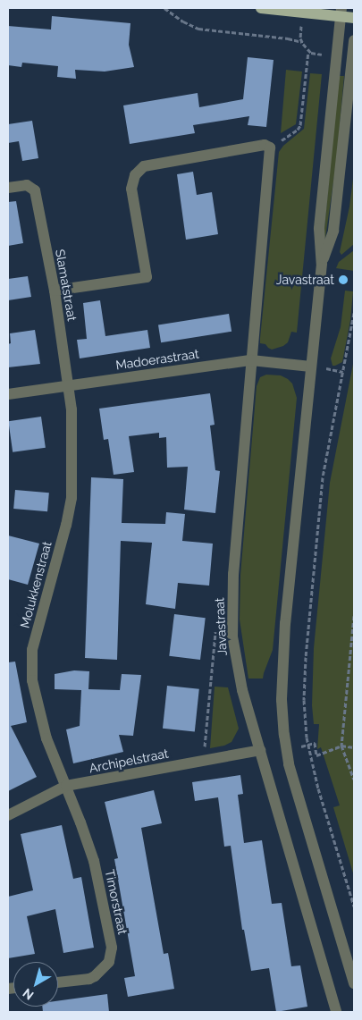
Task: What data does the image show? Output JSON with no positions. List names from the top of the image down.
{
  "streets": {
    "street": [
      "Slamatstraat",
      "Madoerastraat",
      "Molukkenstraat",
      "Javastraat",
      "Archipelstraat",
      "Timorstraat"
    ]
  },
  "crossings": [
    ["Slamatstraat", "Madoerastraat"],
    ["Slamatstraat", "Molukkenstraat"],
    ["Madoerastraat", "Molukkenstraat"],
    ["Madoerastraat", "Javastraat"],
    ["Molukkenstraat", "Archipelstraat"],
    ["Molukkenstraat", "Timorstraat"],
    ["Javastraat", "Archipelstraat"],
    ["Archipelstraat", "Timorstraat"]
  ],
  "places": ["Javastraat"],
  "north": "bottom left"
}
